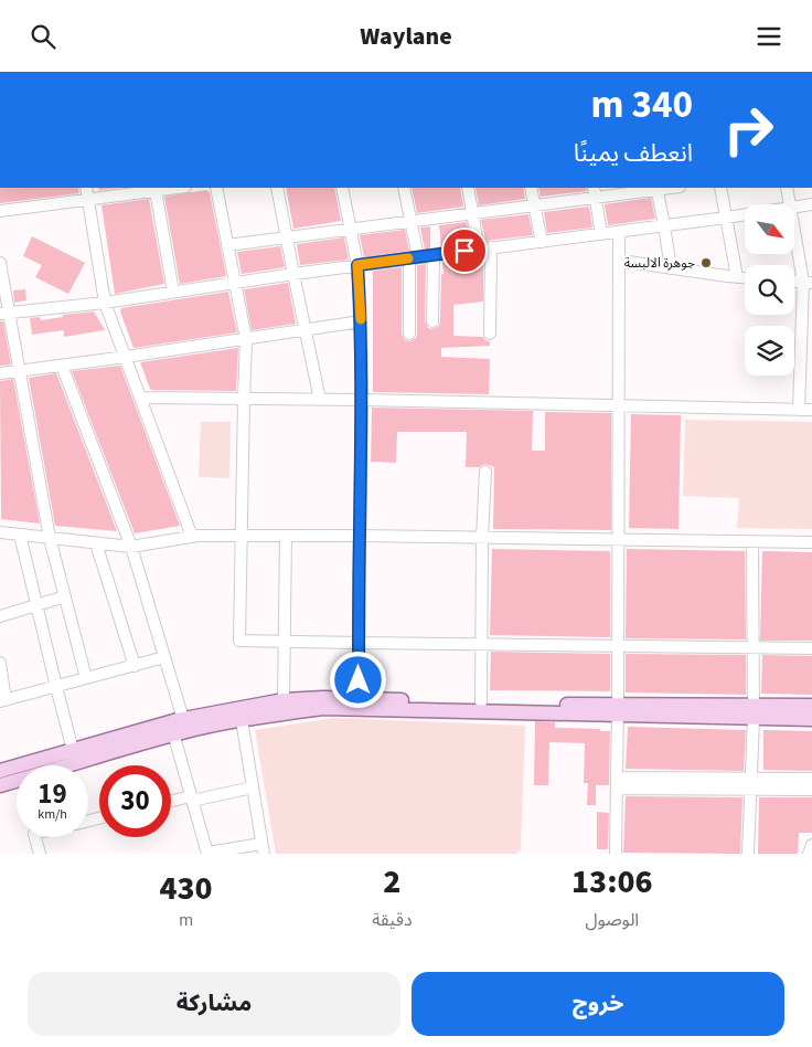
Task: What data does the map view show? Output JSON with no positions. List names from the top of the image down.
{
  "places": ["جوهرة الالبسة"],
  "north": "bottom right",
  "page": {
    "header": "Waylane",
    "turn": ["340 m", "انعطف يمينًا"],
    "speed": "19 km/h",
    "limit": "30",
    "eta": [
      "13:06",
      "الوصول",
      "2",
      "دقيقة",
      "430",
      "m"
    ],
    "buttons": ["خروج", "مشاركة"]
  }
}
